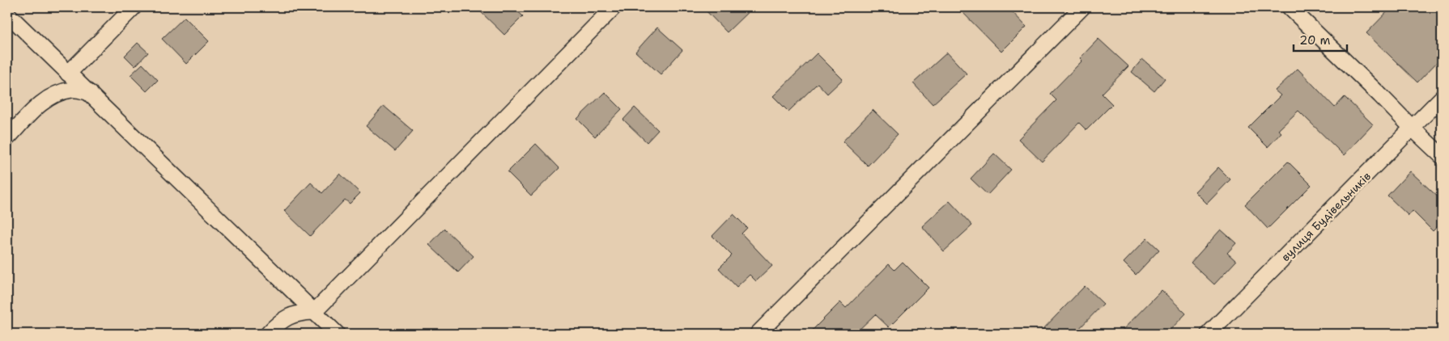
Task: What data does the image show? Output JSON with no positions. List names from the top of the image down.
{
  "streets": {
    "street": ["вулиця Будівельників"]
  },
  "scale_bar": "20 m"
}
